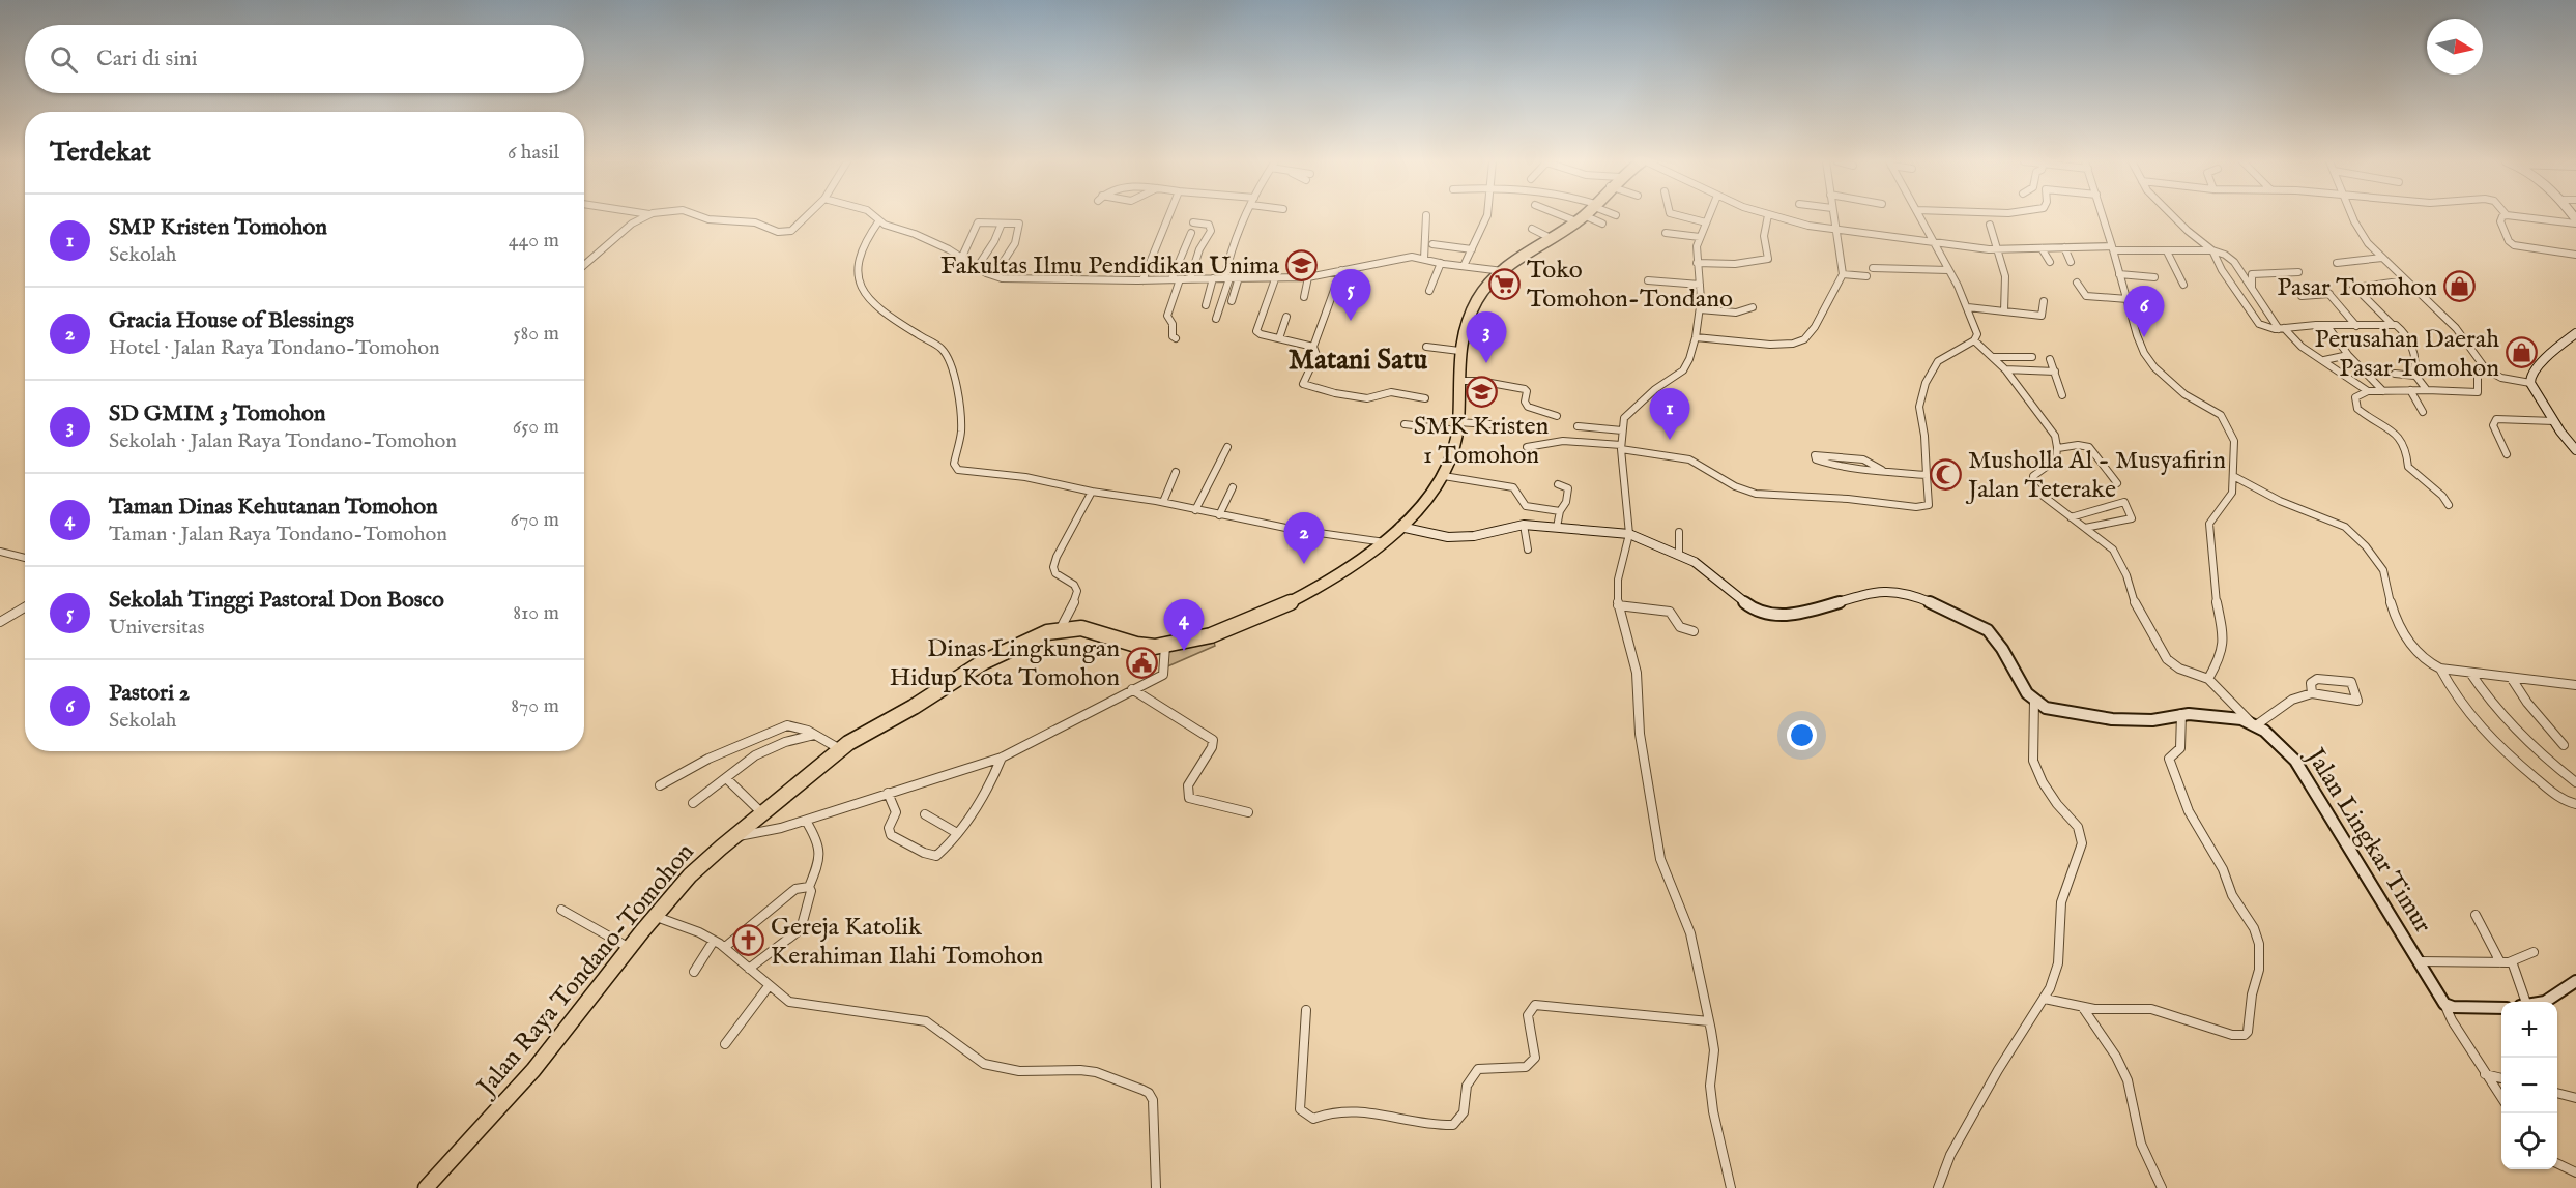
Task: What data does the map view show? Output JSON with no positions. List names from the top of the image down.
{
  "streets": {
    "highway": ["Jalan Raya Tondano-Tomohon"],
    "main road": ["Jalan Lingkar Timur"]
  },
  "districts": ["Matani Satu"],
  "places": {
    "school or university": ["Fakultas Ilmu Pendidikan Unima", "SMK Kristen 1 Tomohon"],
    "supermarket": ["Toko Tomohon-Tondano"],
    "shop": ["Pasar Tomohon", "Perusahan Daerah Pasar Tomohon"],
    "mosque": ["Musholla Al - Musyafirin Jalan Teterake"],
    "public building": ["Dinas Lingkungan Hidup Kota Tomohon"],
    "church": ["Gereja Katolik Kerahiman Ilahi Tomohon"]
  },
  "north": "right",
  "page": {
    "search": "Cari di sini",
    "heading": ["Terdekat", "6 hasil"],
    "list": [
      {
        "mark": "1",
        "name": "SMP Kristen Tomohon",
        "note": "Sekolah",
        "value": "440 m"
      },
      {
        "mark": "2",
        "name": "Gracia House of Blessings",
        "note": "Hotel · Jalan Raya Tondano-Tomohon",
        "value": "580 m"
      },
      {
        "mark": "3",
        "name": "SD GMIM 3 Tomohon",
        "note": "Sekolah · Jalan Raya Tondano-Tomohon",
        "value": "650 m"
      },
      {
        "mark": "4",
        "name": "Taman Dinas Kehutanan Tomohon",
        "note": "Taman · Jalan Raya Tondano-Tomohon",
        "value": "670 m"
      },
      {
        "mark": "5",
        "name": "Sekolah Tinggi Pastoral Don Bosco",
        "note": "Universitas",
        "value": "810 m"
      },
      {
        "mark": "6",
        "name": "Pastori 2",
        "note": "Sekolah",
        "value": "870 m"
      }
    ],
    "pins": [
      "5",
      "6",
      "3",
      "1",
      "2",
      "4"
    ],
    "map_buttons": ["+", "−"]
  }
}
